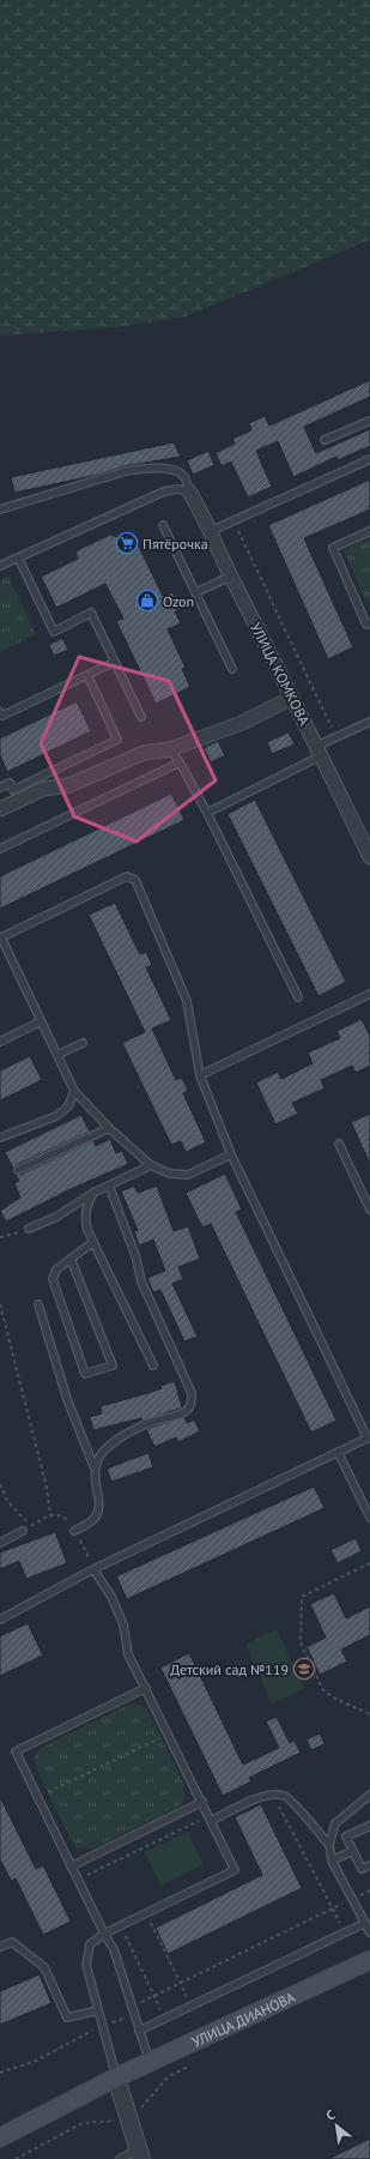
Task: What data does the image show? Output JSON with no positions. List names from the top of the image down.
{
  "streets": {
    "main road": ["УЛИЦА ДИАНОВА"],
    "street": ["УЛИЦА КОМКОВА"]
  },
  "places": {
    "supermarket": ["Пятёрочка"],
    "shop": ["Ozon"],
    "school or university": ["Детский сад №119"]
  },
  "north": "top left"
}
